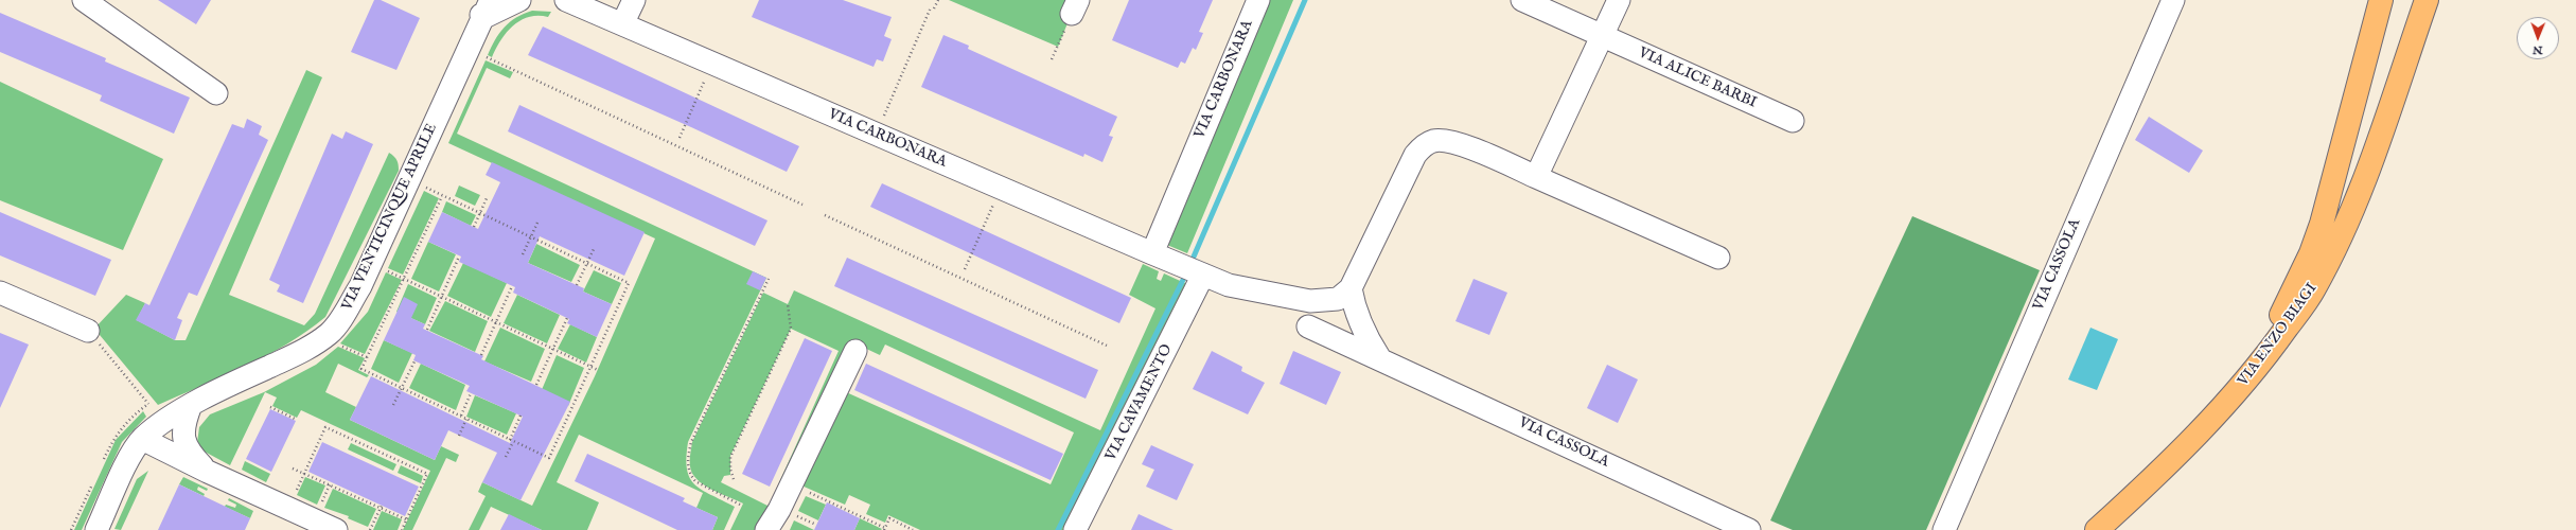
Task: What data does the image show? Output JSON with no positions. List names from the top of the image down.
{
  "streets": {
    "main road": ["VIA ENZO BIAGI"],
    "street": [
      "VIA ALICE BARBI",
      "VIA CARBONARA",
      "VIA VENTICINQUE APRILE",
      "VIA CASSOLA",
      "VIA CAVAMENTO"
    ]
  },
  "crossings": [
    ["VIA CARBONARA", "VIA CAVAMENTO"]
  ],
  "north": "bottom"
}
